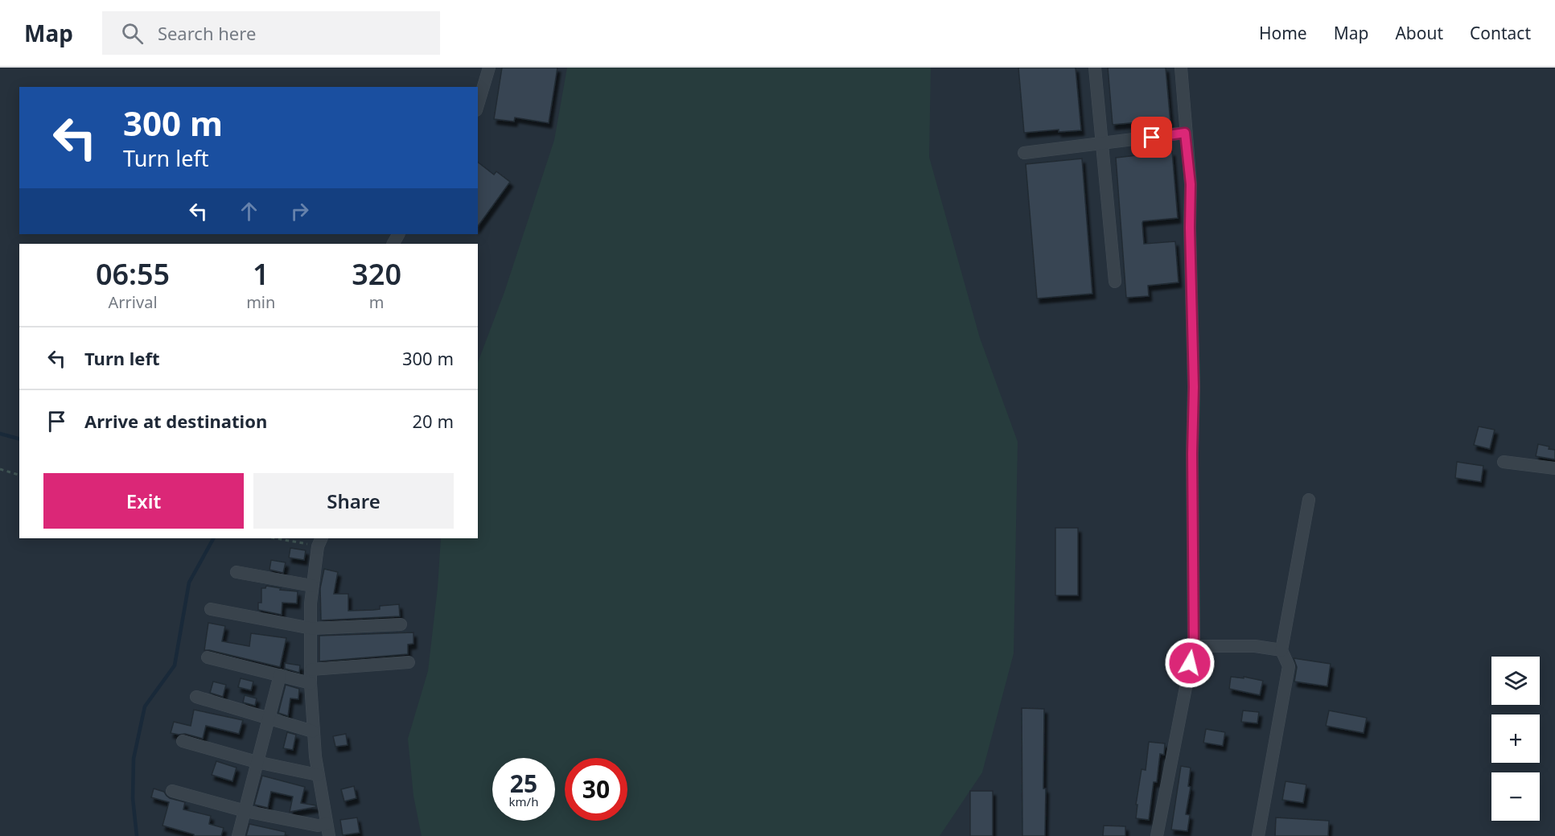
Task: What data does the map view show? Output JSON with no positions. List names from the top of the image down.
{
  "page": {
    "header": "Map",
    "search": "Search here",
    "nav": [
      "Home",
      "Map",
      "About",
      "Contact"
    ],
    "turn": ["300 m", "Turn left"],
    "eta": [
      "06:55",
      "Arrival",
      "1",
      "min",
      "320",
      "m"
    ],
    "list": [
      {
        "name": "Turn left",
        "value": "300 m"
      },
      {
        "name": "Arrive at destination",
        "value": "20 m"
      }
    ],
    "buttons": ["Exit", "Share"],
    "map_buttons": ["+", "−"],
    "speed": "25 km/h",
    "limit": "30"
  }
}
